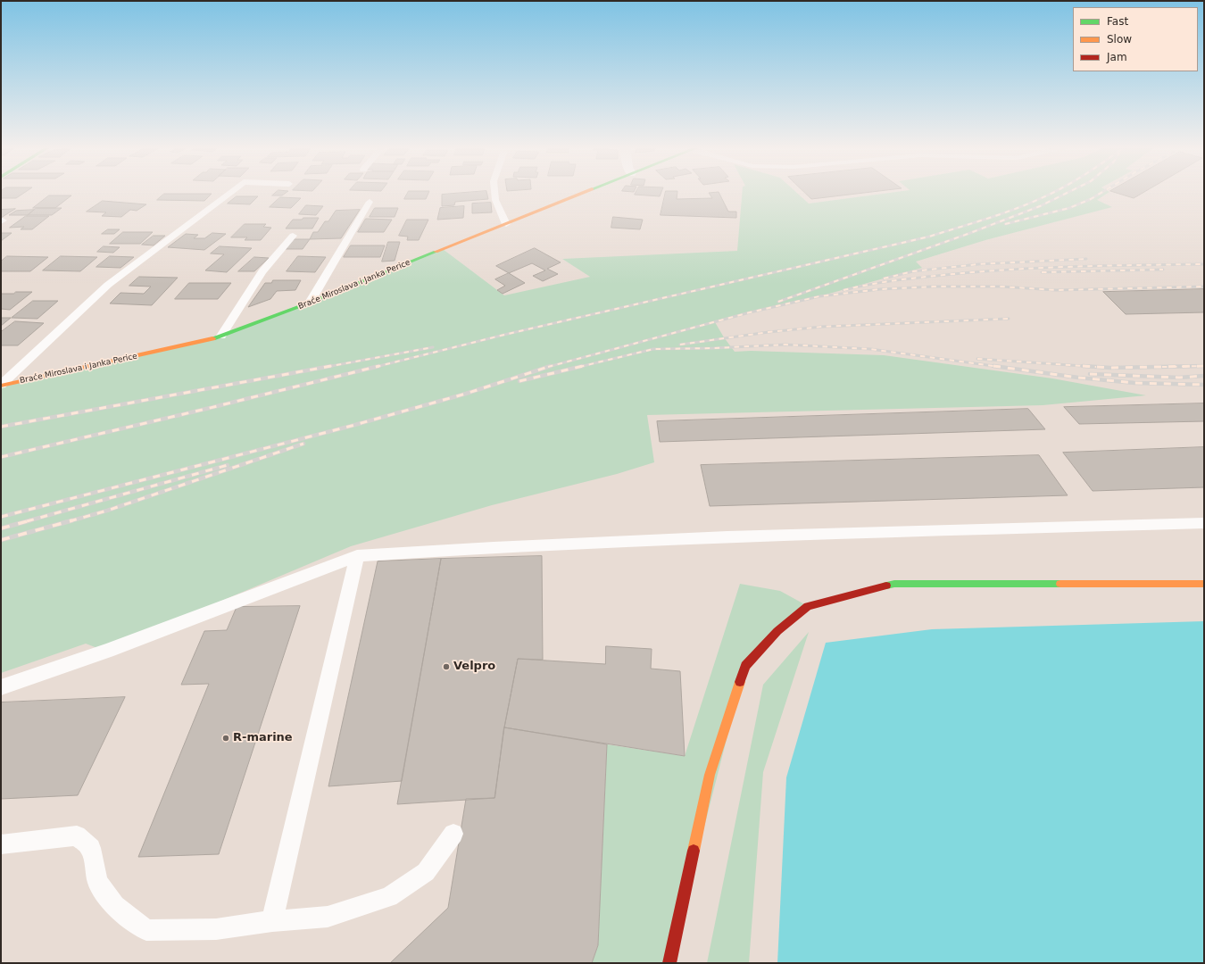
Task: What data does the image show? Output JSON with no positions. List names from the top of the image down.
{
  "streets": {
    "main road": ["Braće Miroslava i Janka Perice"]
  },
  "places": ["Velpro", "R-marine"],
  "legend": ["Fast", "Slow", "Jam"]
}
